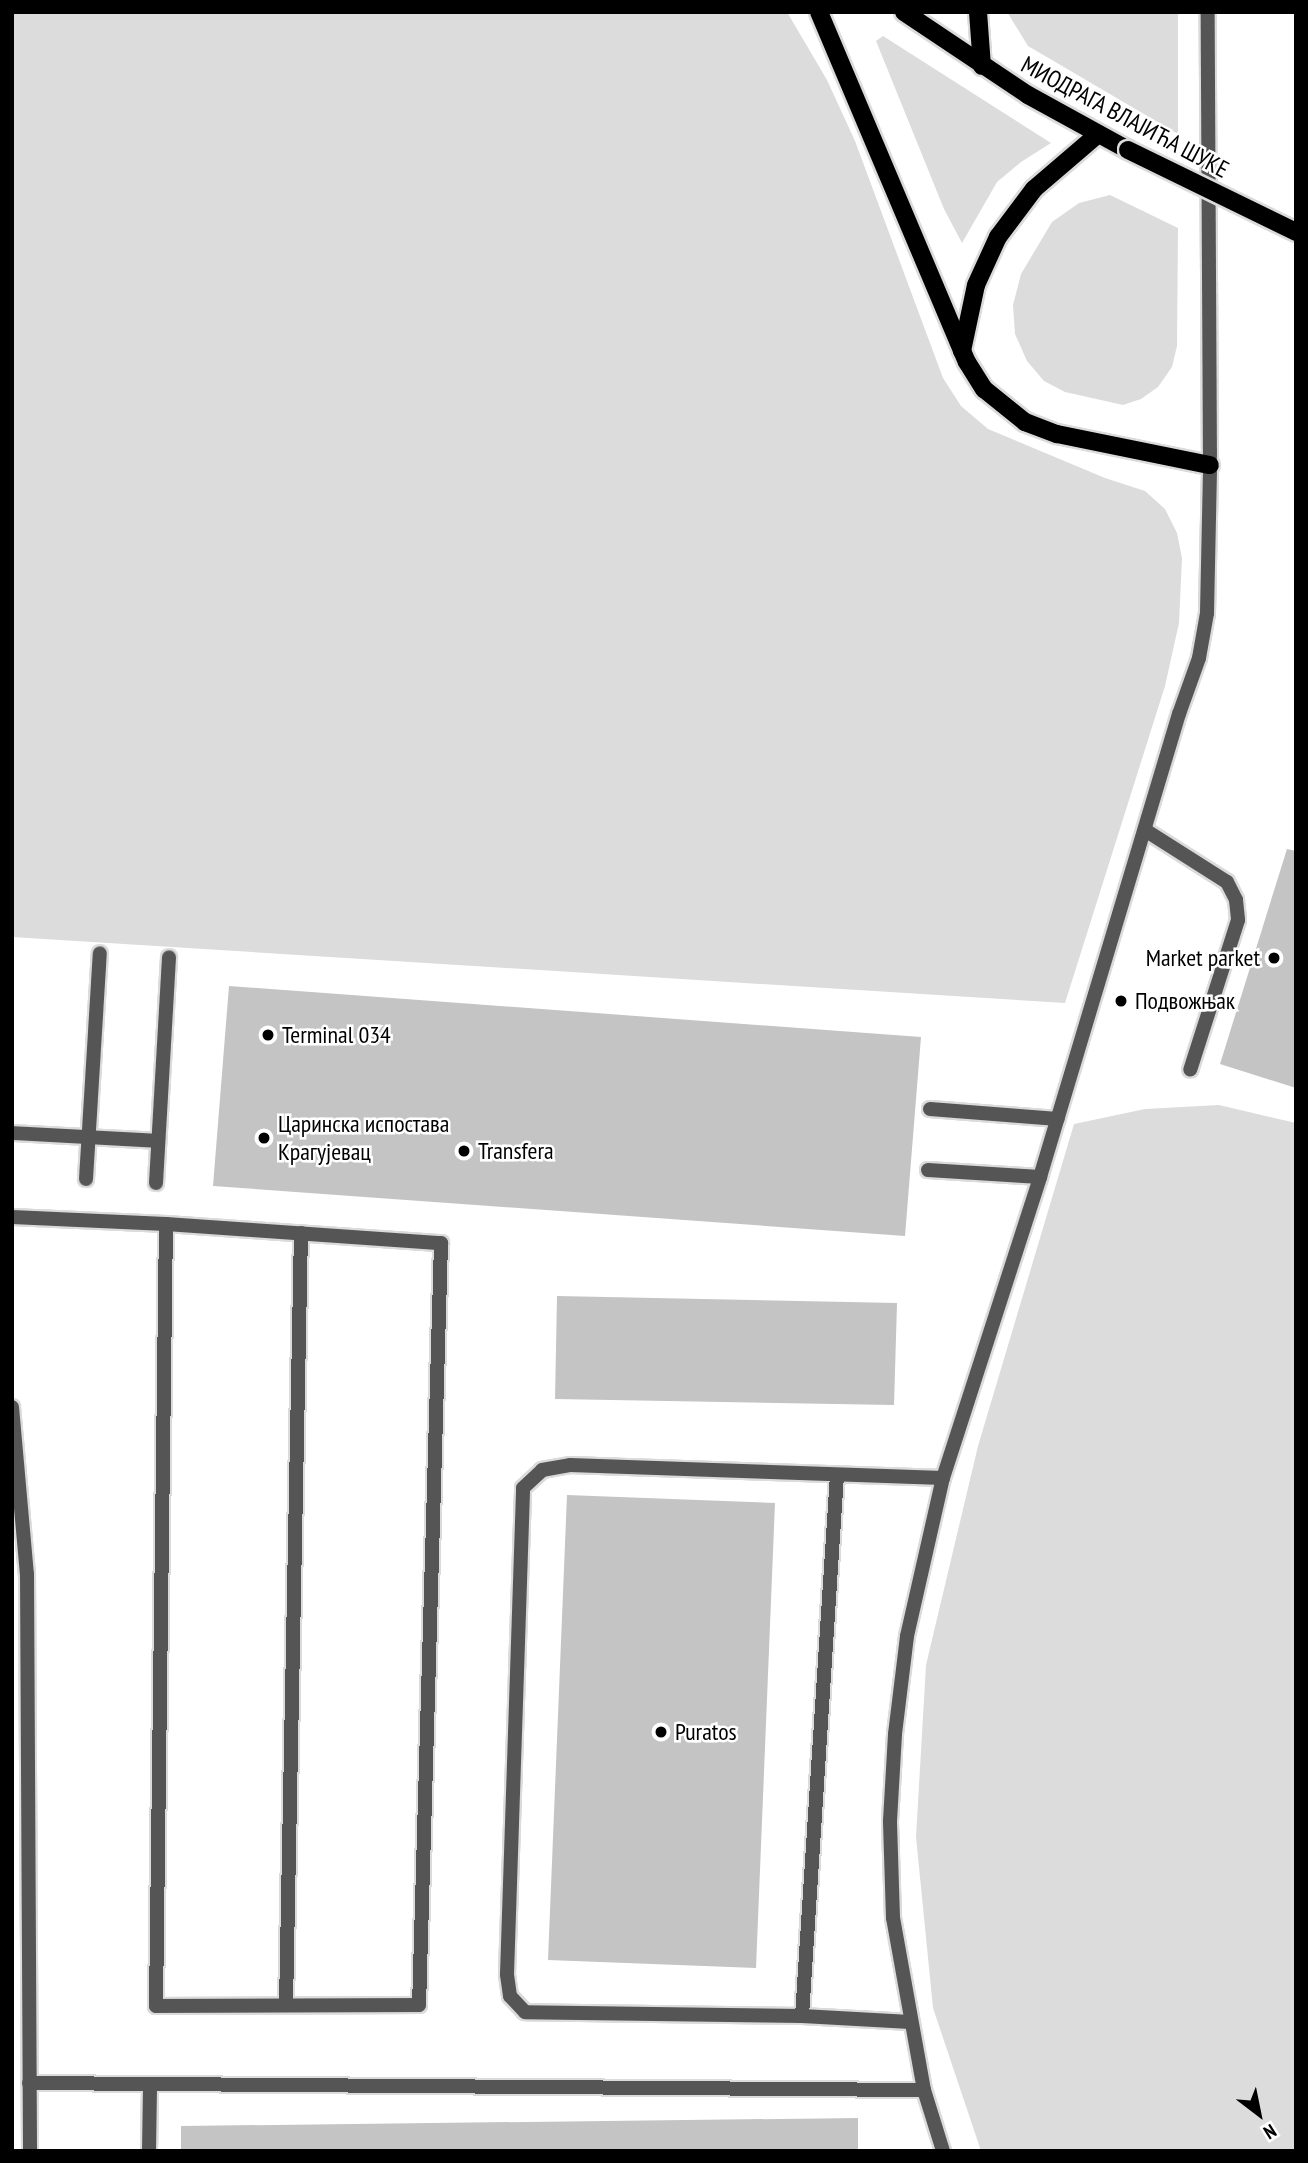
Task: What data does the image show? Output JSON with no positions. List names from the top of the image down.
{
  "streets": {
    "main road": ["МИОДРАГА ВЛАЈИЋА ШУКЕ"]
  },
  "places": [
    "Market parket",
    "Подвожњак",
    "Terminal 034",
    "Царинска испостава Крагујевац",
    "Transfera",
    "Puratos"
  ],
  "north": "bottom right"
}
